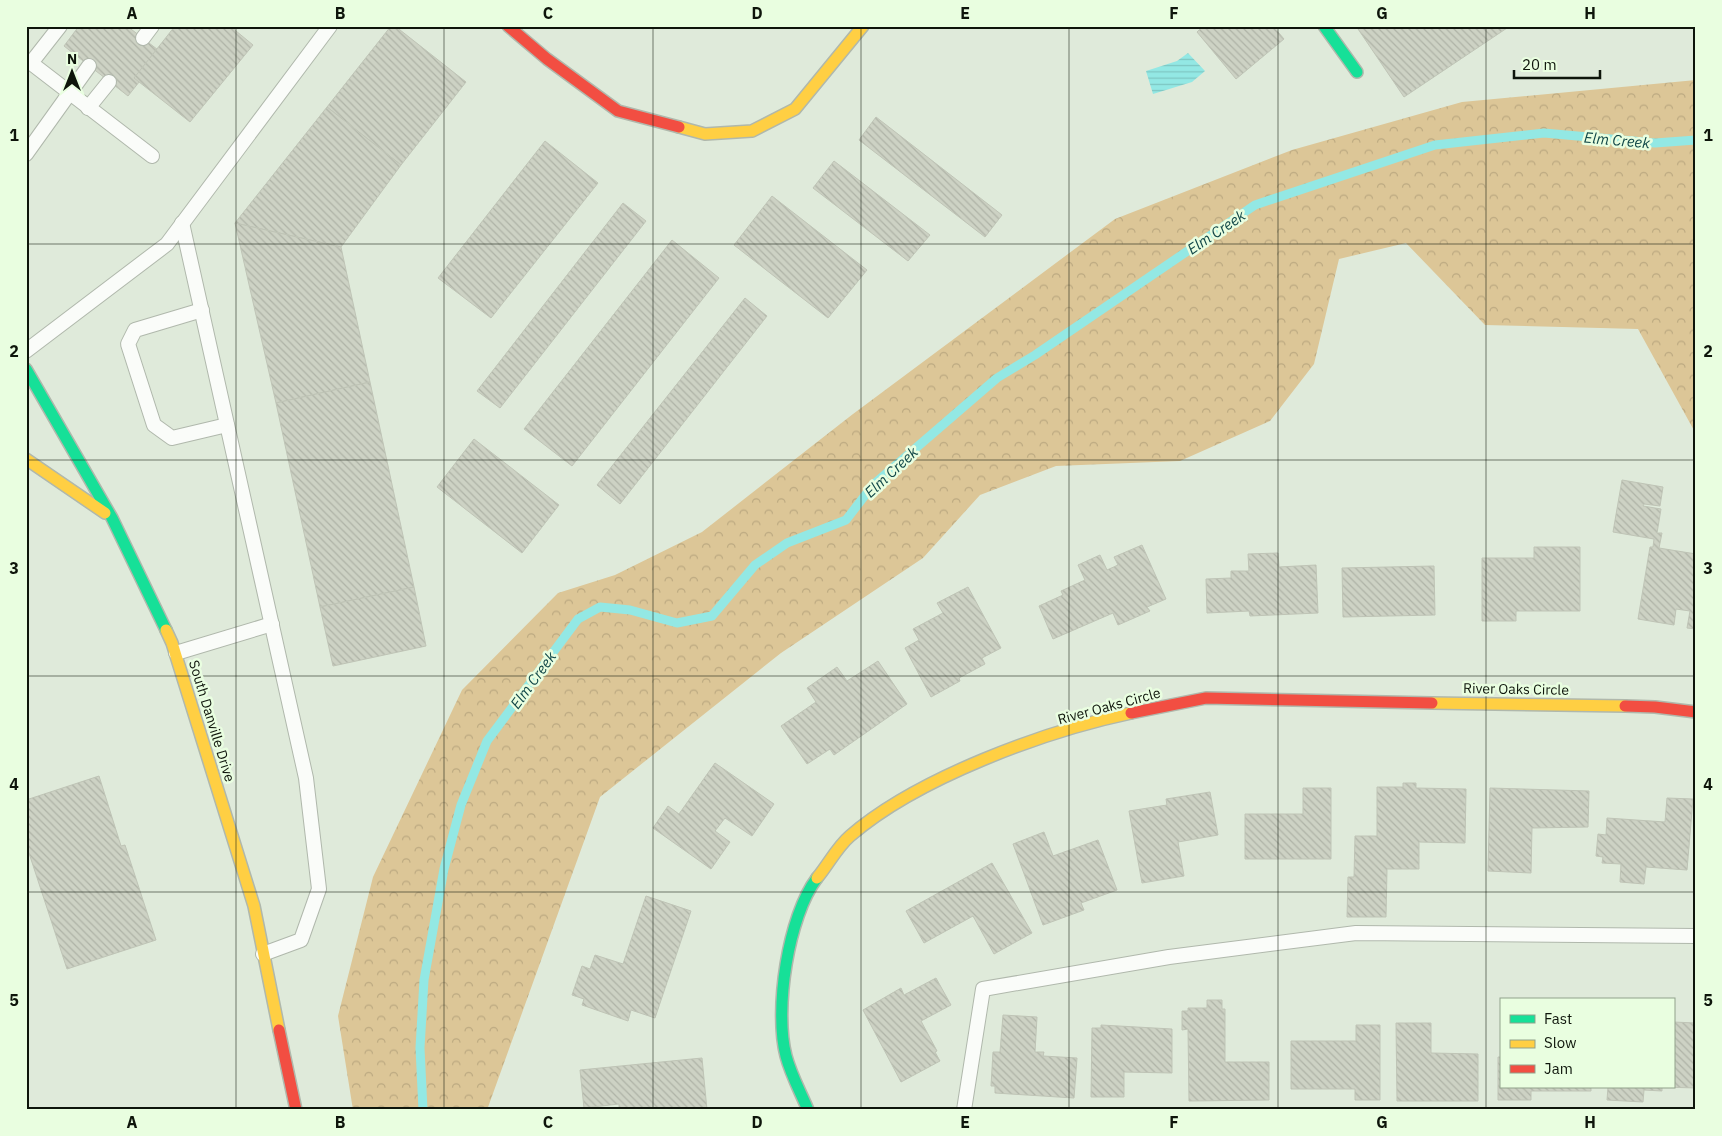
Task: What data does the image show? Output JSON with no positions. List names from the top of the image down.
{
  "streets": {
    "street": ["River Oaks Circle", "South Danville Drive"]
  },
  "water": ["Elm Creek"],
  "legend": ["Fast", "Slow", "Jam"],
  "scale_bar": "20 m",
  "north": "top",
  "grid": {
    "columns": [
      "A",
      "B",
      "C",
      "D",
      "E",
      "F",
      "G",
      "H"
    ],
    "rows": [
      "1",
      "2",
      "3",
      "4",
      "5"
    ]
  }
}
